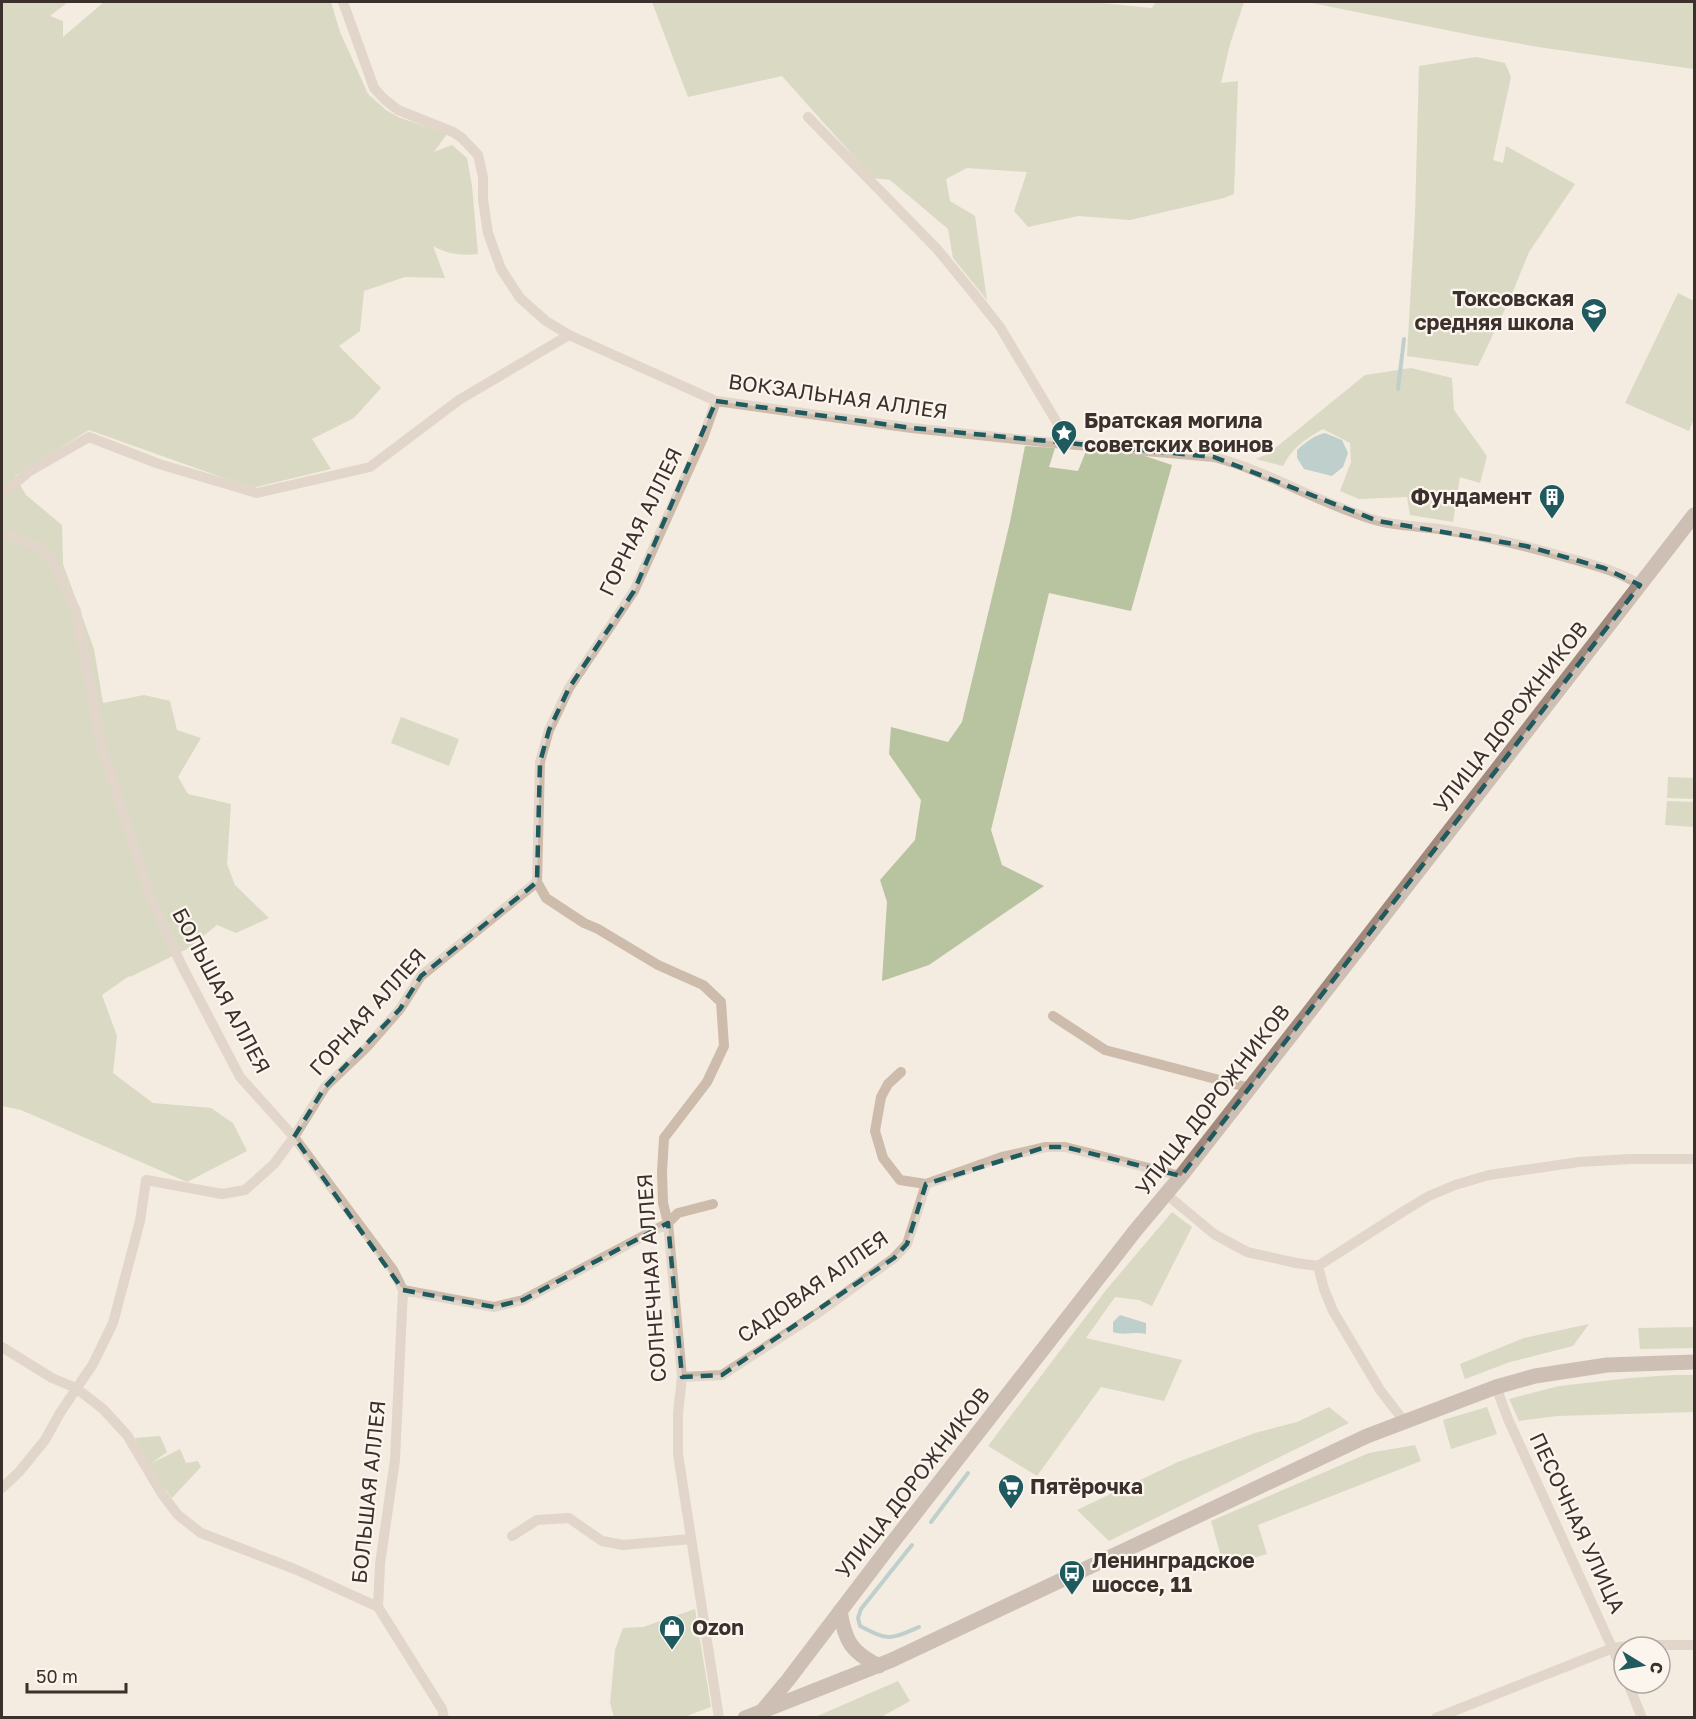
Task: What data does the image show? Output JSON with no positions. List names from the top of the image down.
{
  "streets": {
    "main road": ["УЛИЦА ДОРОЖНИКОВ"],
    "street": [
      "ВОКЗАЛЬНАЯ АЛЛЕЯ",
      "ГОРНАЯ АЛЛЕЯ",
      "БОЛЬШАЯ АЛЛЕЯ",
      "СОЛНЕЧНАЯ АЛЛЕЯ",
      "САДОВАЯ АЛЛЕЯ",
      "ПЕСОЧНАЯ УЛИЦА"
    ]
  },
  "crossings": [
    ["ВОКЗАЛЬНАЯ АЛЛЕЯ", "ГОРНАЯ АЛЛЕЯ"],
    ["ВОКЗАЛЬНАЯ АЛЛЕЯ", "УЛИЦА ДОРОЖНИКОВ"],
    ["ГОРНАЯ АЛЛЕЯ", "БОЛЬШАЯ АЛЛЕЯ"],
    ["ГОРНАЯ АЛЛЕЯ", "СОЛНЕЧНАЯ АЛЛЕЯ"],
    ["СОЛНЕЧНАЯ АЛЛЕЯ", "САДОВАЯ АЛЛЕЯ"]
  ],
  "places": {
    "school or university": ["Токсовская средняя школа"],
    "place": ["Братская могила советских воинов"],
    "building": ["Фундамент"],
    "supermarket": ["Пятёрочка"],
    "bus stop": ["Ленинградское шоссе, 11"],
    "shop": ["Ozon"]
  },
  "scale_bar": "50 m",
  "north": "right"
}
